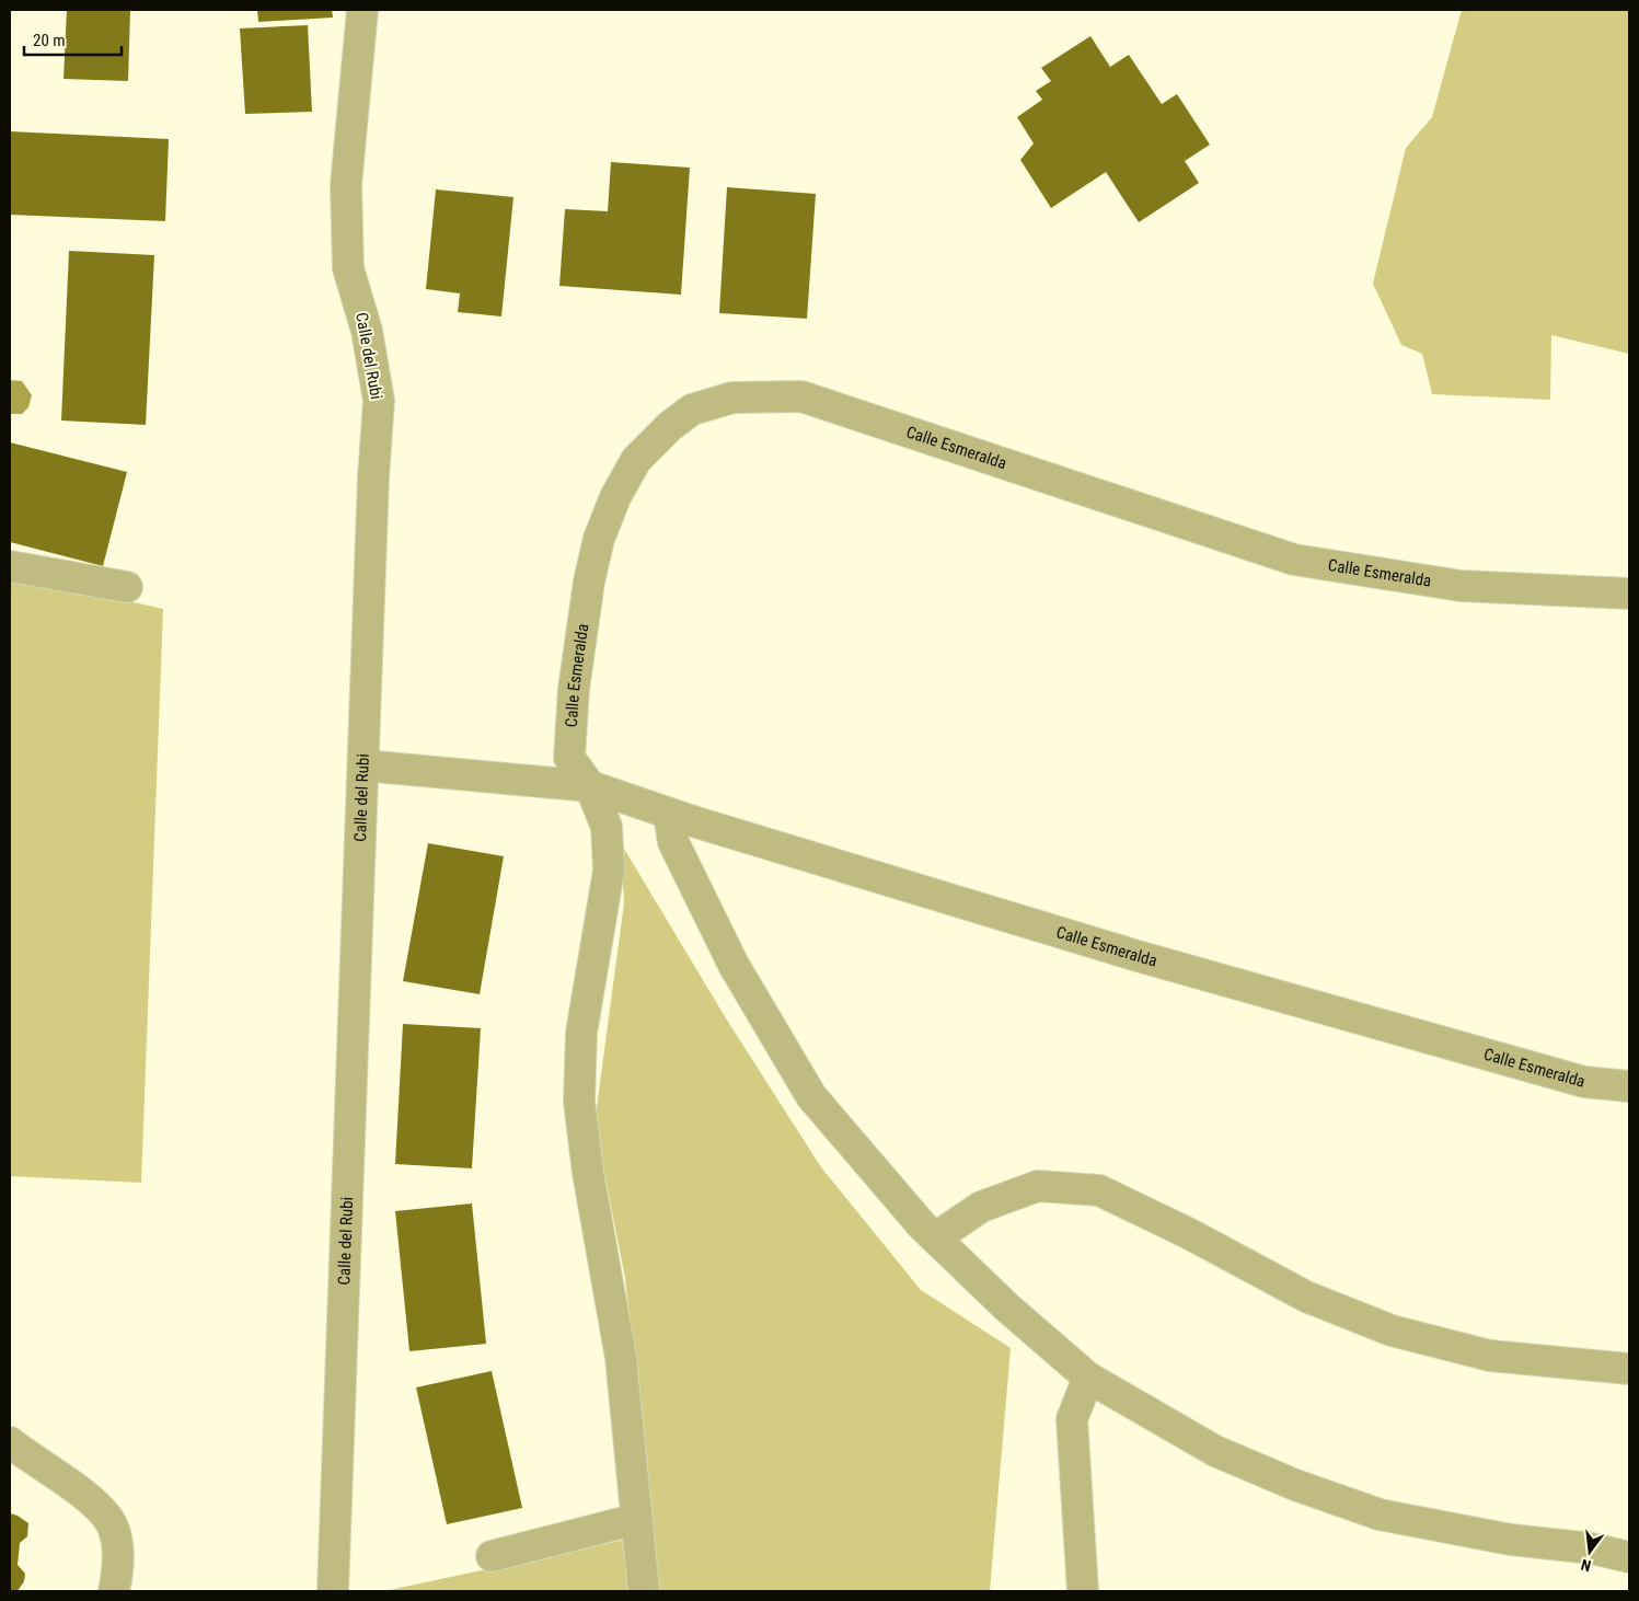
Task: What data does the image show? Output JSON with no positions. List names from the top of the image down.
{
  "streets": {
    "street": ["Calle del Rubi", "Calle Esmeralda"]
  },
  "crossings": [
    ["Calle del Rubi", "Calle Esmeralda"]
  ],
  "scale_bar": "20 m",
  "north": "bottom"
}
